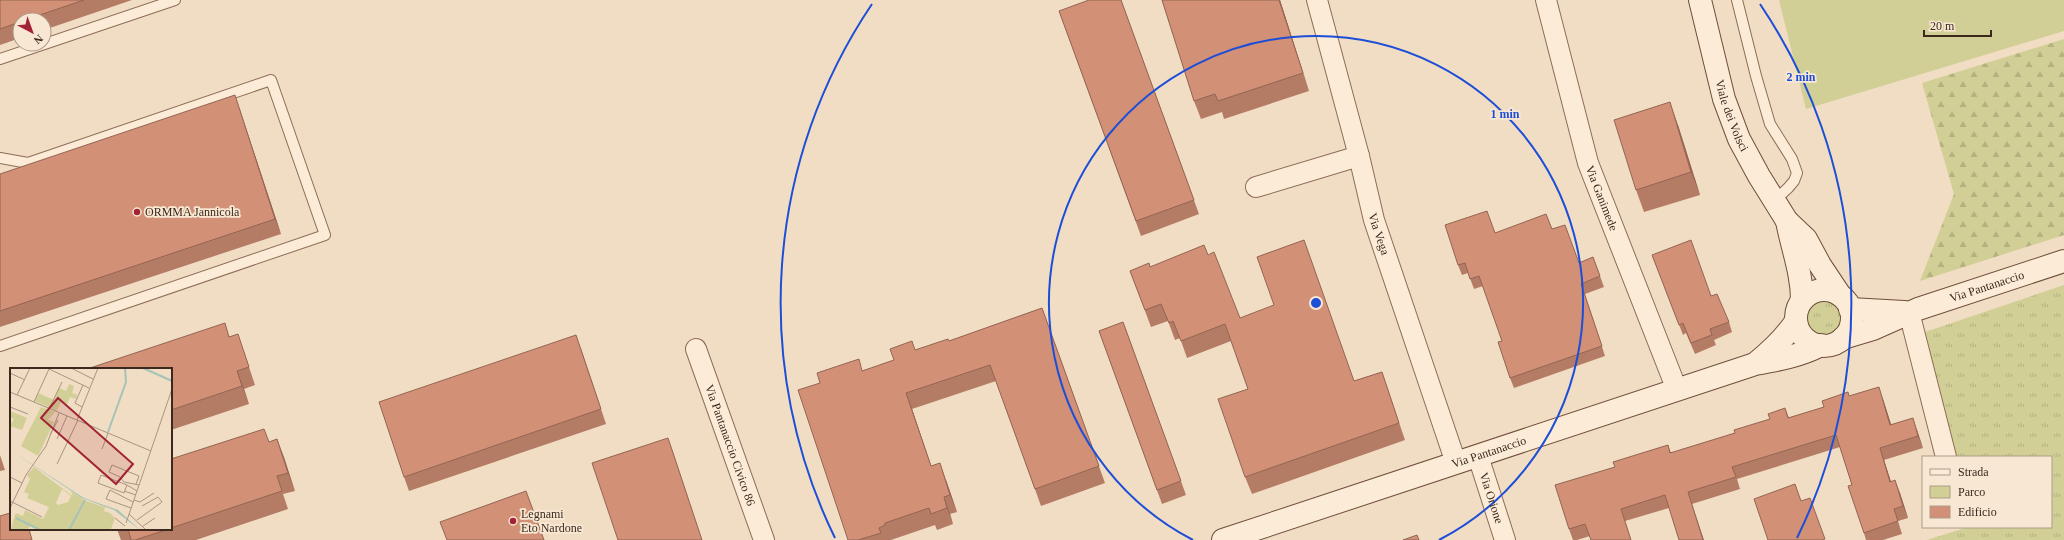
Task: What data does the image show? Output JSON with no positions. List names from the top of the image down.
{
  "streets": {
    "street": [
      "Viale dei Volsci",
      "Via Ganimede",
      "Via Vega",
      "Via Pantanaccio",
      "Via Pantanaccio Civico 86",
      "Via Orione"
    ]
  },
  "crossings": [
    ["Viale dei Volsci", "Via Pantanaccio"],
    ["Via Ganimede", "Via Pantanaccio"],
    ["Via Vega", "Via Pantanaccio"],
    ["Via Pantanaccio", "Via Orione"]
  ],
  "places": ["ORMMA Jannicola", "Legnami Eto Nardone"],
  "legend": ["Strada", "Parco", "Edificio"],
  "scale_bar": "20 m",
  "north": "bottom right",
  "rings": ["2 min", "1 min"]
}
